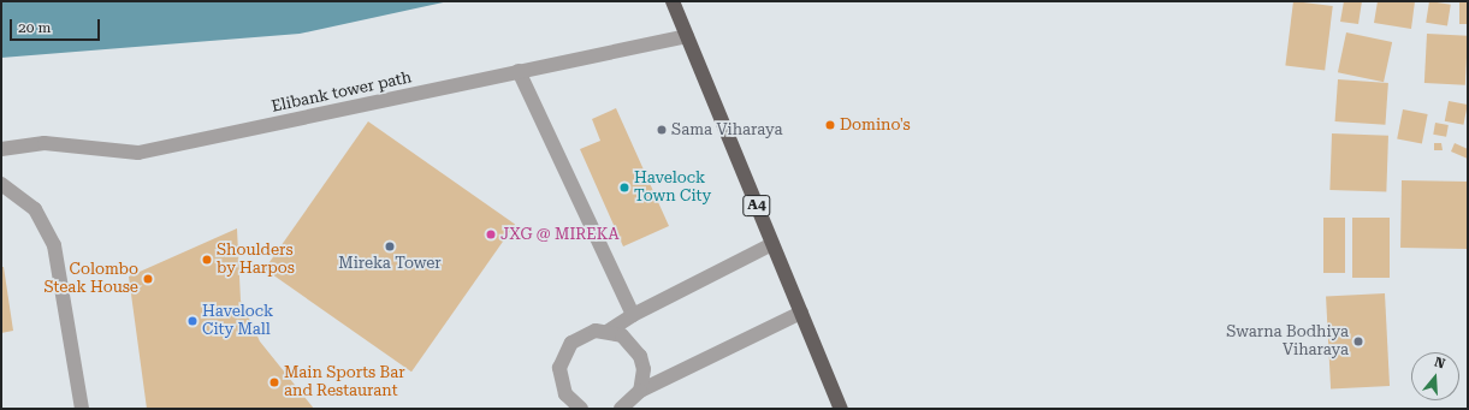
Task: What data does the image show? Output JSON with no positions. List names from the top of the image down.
{
  "streets": {
    "highway": ["A4"],
    "street": ["Elibank tower path"]
  },
  "crossings": [
    ["Elibank tower path", "A4"]
  ],
  "places": [
    "Domino's",
    "Sama Viharaya",
    "Havelock Town City",
    "JXG @ MIREKA",
    "Mireka Tower",
    "Shoulders by Harpos",
    "Colombo Steak House",
    "Havelock City Mall",
    "Swarna Bodhiya Viharaya",
    "Main Sports Bar and Restaurant"
  ],
  "scale_bar": "20 m",
  "north": "top"
}
